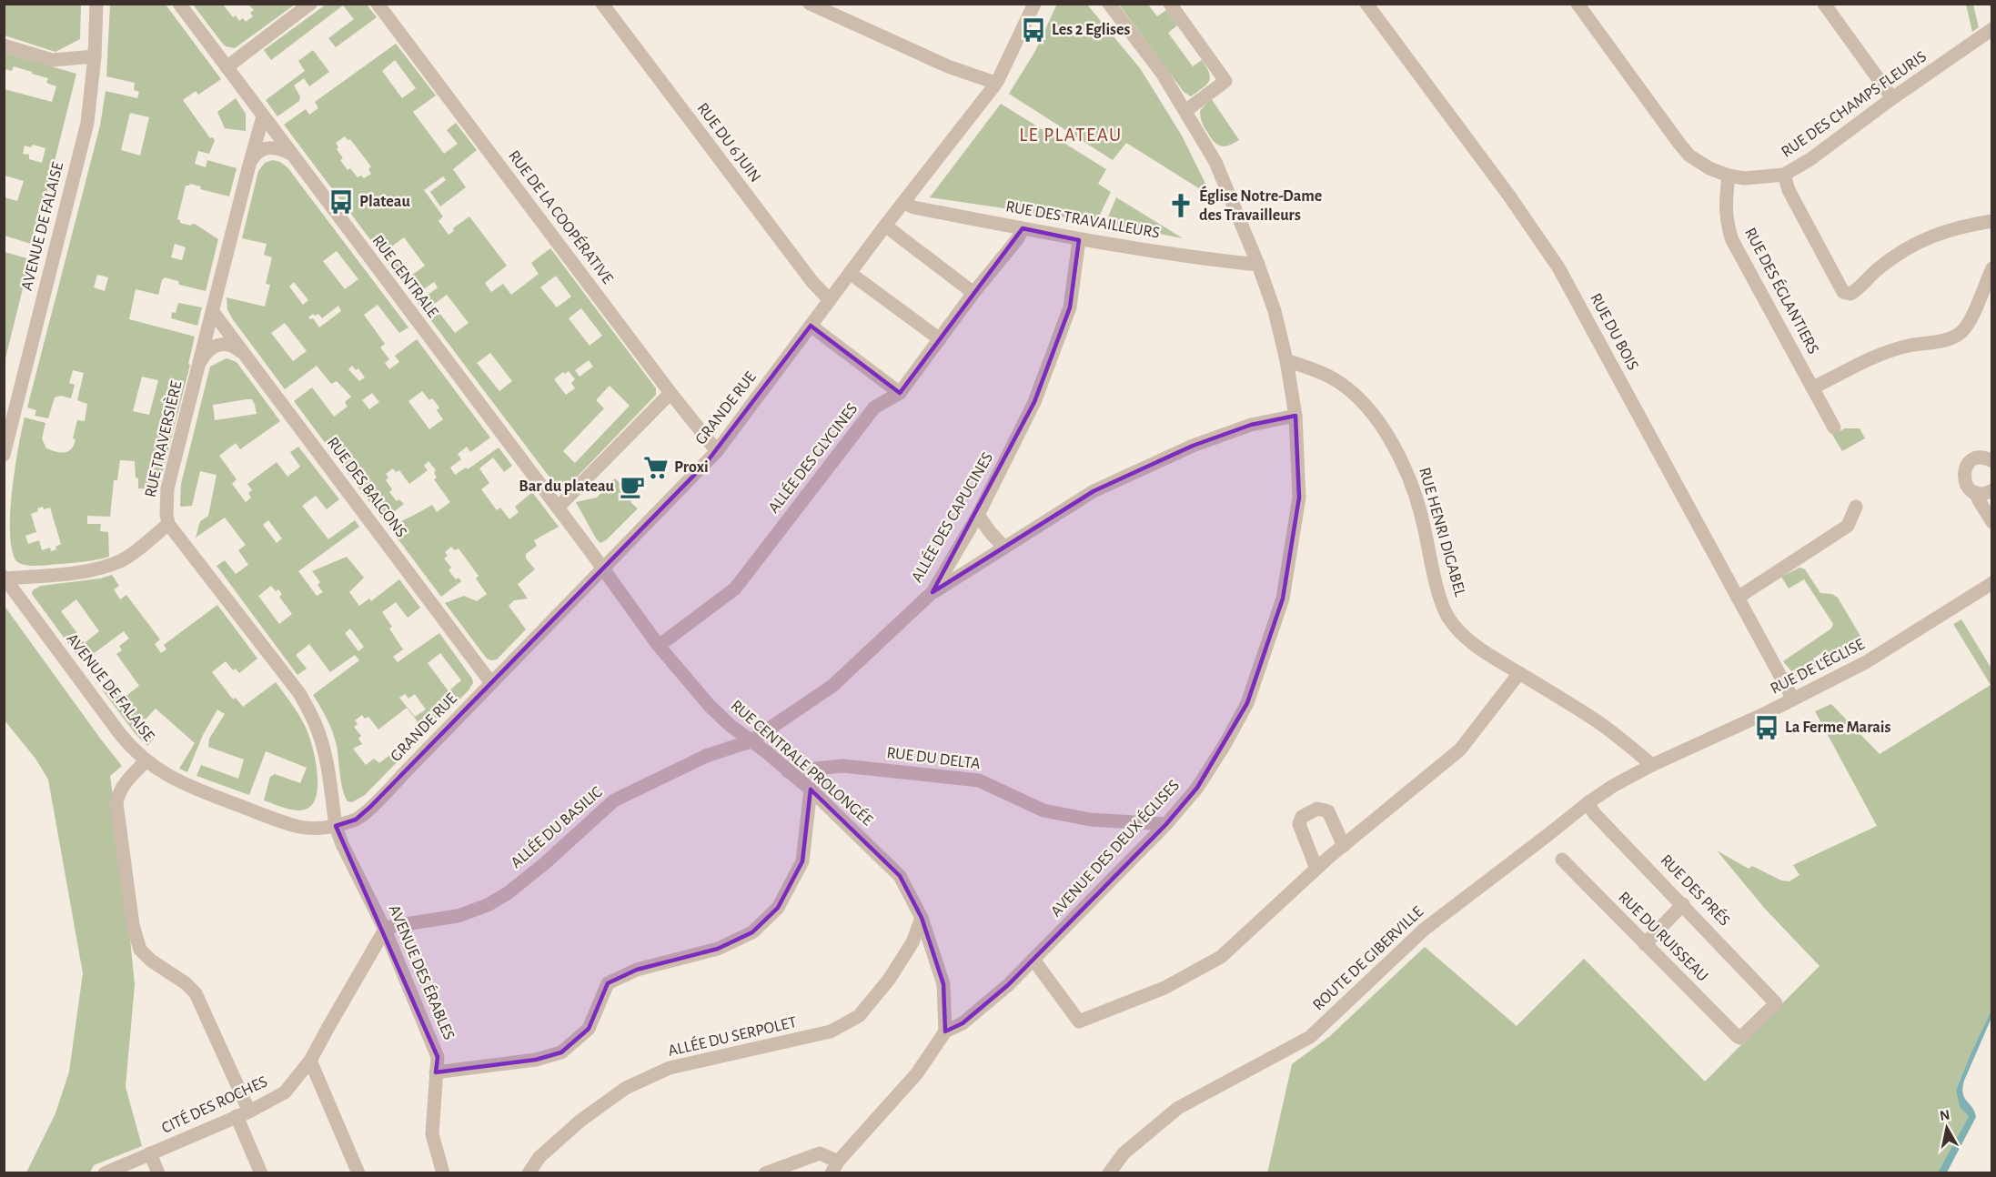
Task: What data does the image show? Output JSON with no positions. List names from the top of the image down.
{
  "streets": {
    "street": [
      "RUE DES CHAMPS FLEURIS",
      "RUE DU 6 JUIN",
      "RUE DE LA COOPÉRATIVE",
      "RUE DES TRAVAILLEURS",
      "AVENUE DE FALAISE",
      "RUE CENTRALE",
      "RUE DES ÉGLANTIERS",
      "RUE DU BOIS",
      "GRANDE RUE",
      "RUE TRAVERSIÈRE",
      "ALLÉE DES GLYCINES",
      "RUE DES BALCONS",
      "ALLÉE DES CAPUCINES",
      "RUE HENRI DIGABEL",
      "RUE DE L'ÉGLISE",
      "RUE DU DELTA",
      "RUE CENTRALE PROLONGÉE",
      "ALLÉE DU BASILIC",
      "AVENUE DES DEUX ÉGLISES",
      "RUE DES PRÉS",
      "RUE DU RUISSEAU",
      "ROUTE DE GIBERVILLE",
      "AVENUE DES ÉRABLES",
      "ALLÉE DU SERPOLET",
      "CITÉ DES ROCHES"
    ]
  },
  "crossings": [
    ["RUE DES CHAMPS FLEURIS", "RUE DES ÉGLANTIERS"],
    ["RUE DU 6 JUIN", "GRANDE RUE"],
    ["RUE DE LA COOPÉRATIVE", "GRANDE RUE"],
    ["RUE DES TRAVAILLEURS", "GRANDE RUE"],
    ["RUE DES TRAVAILLEURS", "ALLÉE DES GLYCINES"],
    ["RUE DES TRAVAILLEURS", "ALLÉE DES CAPUCINES"],
    ["RUE DES TRAVAILLEURS", "AVENUE DES DEUX ÉGLISES"],
    ["AVENUE DE FALAISE", "GRANDE RUE"],
    ["AVENUE DE FALAISE", "AVENUE DES ÉRABLES"],
    ["RUE CENTRALE", "GRANDE RUE"],
    ["RUE CENTRALE", "RUE TRAVERSIÈRE"],
    ["RUE CENTRALE", "RUE CENTRALE PROLONGÉE"],
    ["RUE DU BOIS", "RUE DE L'ÉGLISE"],
    ["GRANDE RUE", "RUE DES BALCONS"],
    ["GRANDE RUE", "RUE CENTRALE PROLONGÉE"],
    ["GRANDE RUE", "AVENUE DES ÉRABLES"],
    ["RUE TRAVERSIÈRE", "RUE DES BALCONS"],
    ["ALLÉE DES GLYCINES", "RUE CENTRALE PROLONGÉE"],
    ["ALLÉE DES CAPUCINES", "RUE CENTRALE PROLONGÉE"],
    ["ALLÉE DES CAPUCINES", "ALLÉE DU BASILIC"],
    ["RUE HENRI DIGABEL", "RUE DE L'ÉGLISE"],
    ["RUE HENRI DIGABEL", "AVENUE DES DEUX ÉGLISES"],
    ["RUE HENRI DIGABEL", "ROUTE DE GIBERVILLE"],
    ["RUE DE L'ÉGLISE", "ROUTE DE GIBERVILLE"],
    ["RUE DU DELTA", "RUE CENTRALE PROLONGÉE"],
    ["RUE DU DELTA", "AVENUE DES DEUX ÉGLISES"],
    ["RUE CENTRALE PROLONGÉE", "ALLÉE DU BASILIC"],
    ["RUE CENTRALE PROLONGÉE", "AVENUE DES DEUX ÉGLISES"],
    ["RUE CENTRALE PROLONGÉE", "ALLÉE DU SERPOLET"],
    ["ALLÉE DU BASILIC", "AVENUE DES ÉRABLES"],
    ["ALLÉE DU BASILIC", "CITÉ DES ROCHES"],
    ["RUE DES PRÉS", "RUE DU RUISSEAU"],
    ["RUE DES PRÉS", "ROUTE DE GIBERVILLE"],
    ["AVENUE DES ÉRABLES", "CITÉ DES ROCHES"]
  ],
  "districts": ["LE PLATEAU"],
  "places": {
    "bus stop": ["Les 2 Eglises", "Plateau", "La Ferme Marais"],
    "church": ["Église Notre-Dame des Travailleurs"],
    "supermarket": ["Proxi"],
    "cafe": ["Bar du plateau"]
  },
  "north": "top"
}
